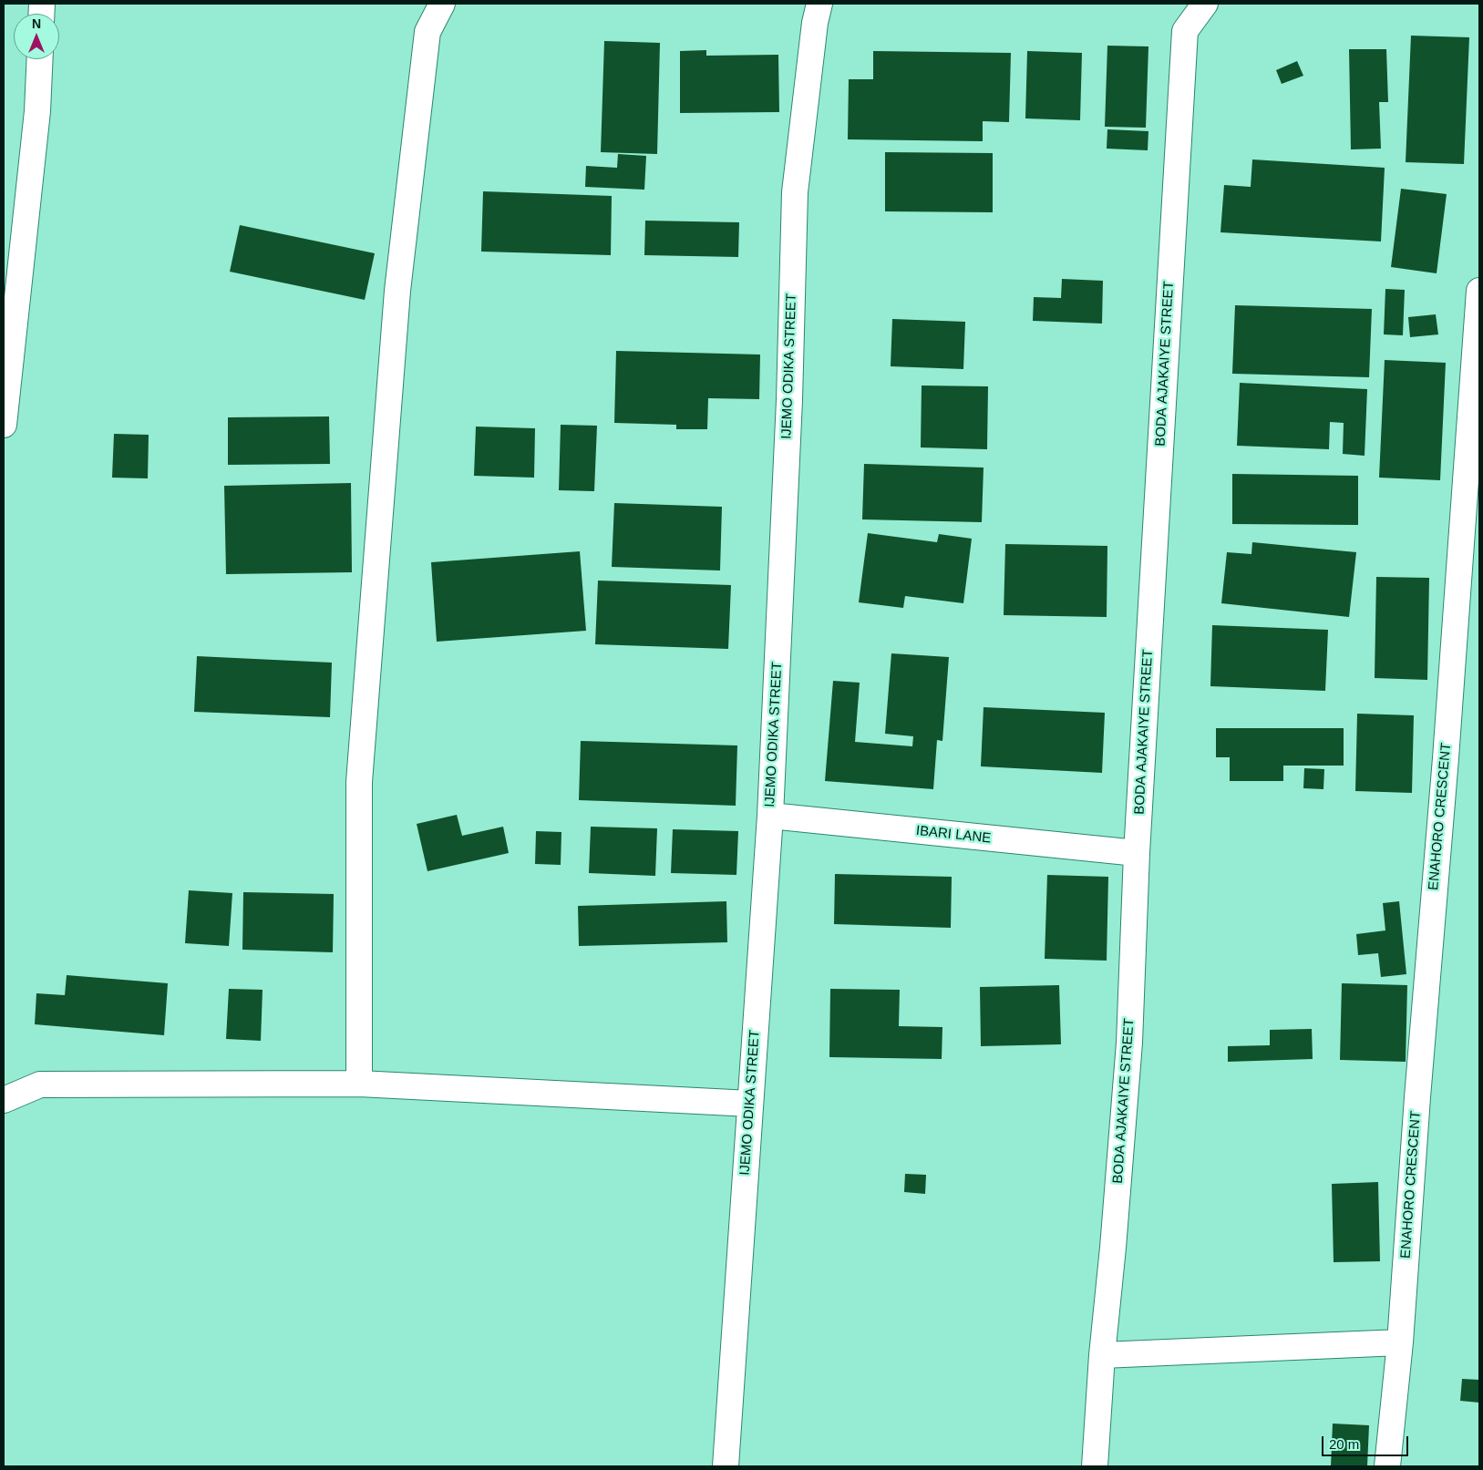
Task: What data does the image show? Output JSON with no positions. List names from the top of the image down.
{
  "streets": {
    "street": [
      "BODA AJAKAIYE STREET",
      "IJEMO ODIKA STREET",
      "ENAHORO CRESCENT",
      "IBARI LANE"
    ]
  },
  "crossings": [
    ["BODA AJAKAIYE STREET", "IBARI LANE"],
    ["IJEMO ODIKA STREET", "IBARI LANE"]
  ],
  "scale_bar": "20 m",
  "north": "top"
}
